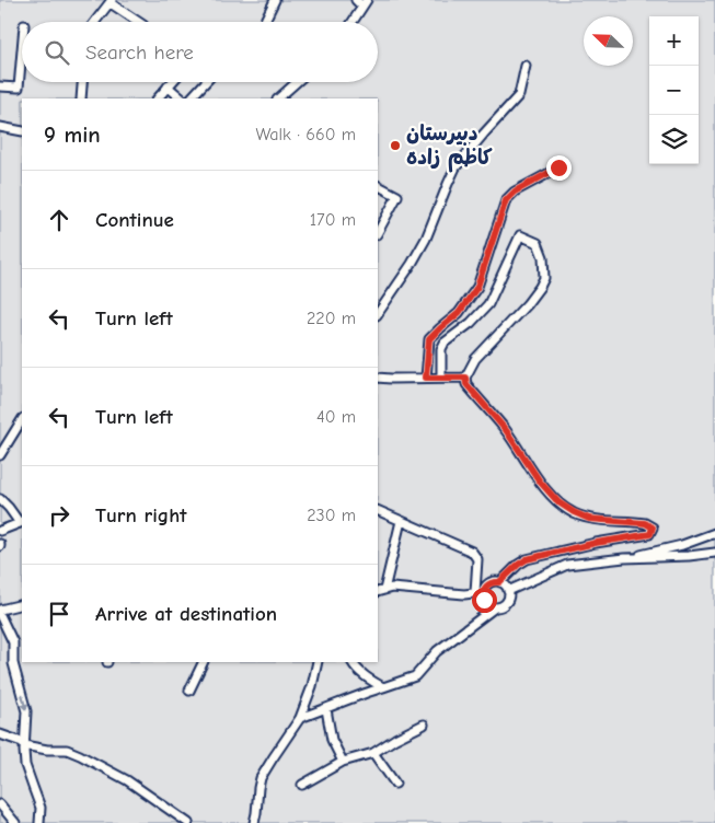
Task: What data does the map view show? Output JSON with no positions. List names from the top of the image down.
{
  "places": ["دبیرستان کاظم زاده"],
  "north": "top left",
  "page": {
    "map_buttons": ["+", "−"],
    "search": "Search here",
    "heading": ["9 min", "Walk · 660 m"],
    "list": [
      ["Continue", "170 m"],
      ["Turn left", "220 m"],
      ["Turn left", "40 m"],
      ["Turn right", "230 m"],
      "Arrive at destination"
    ]
  }
}
